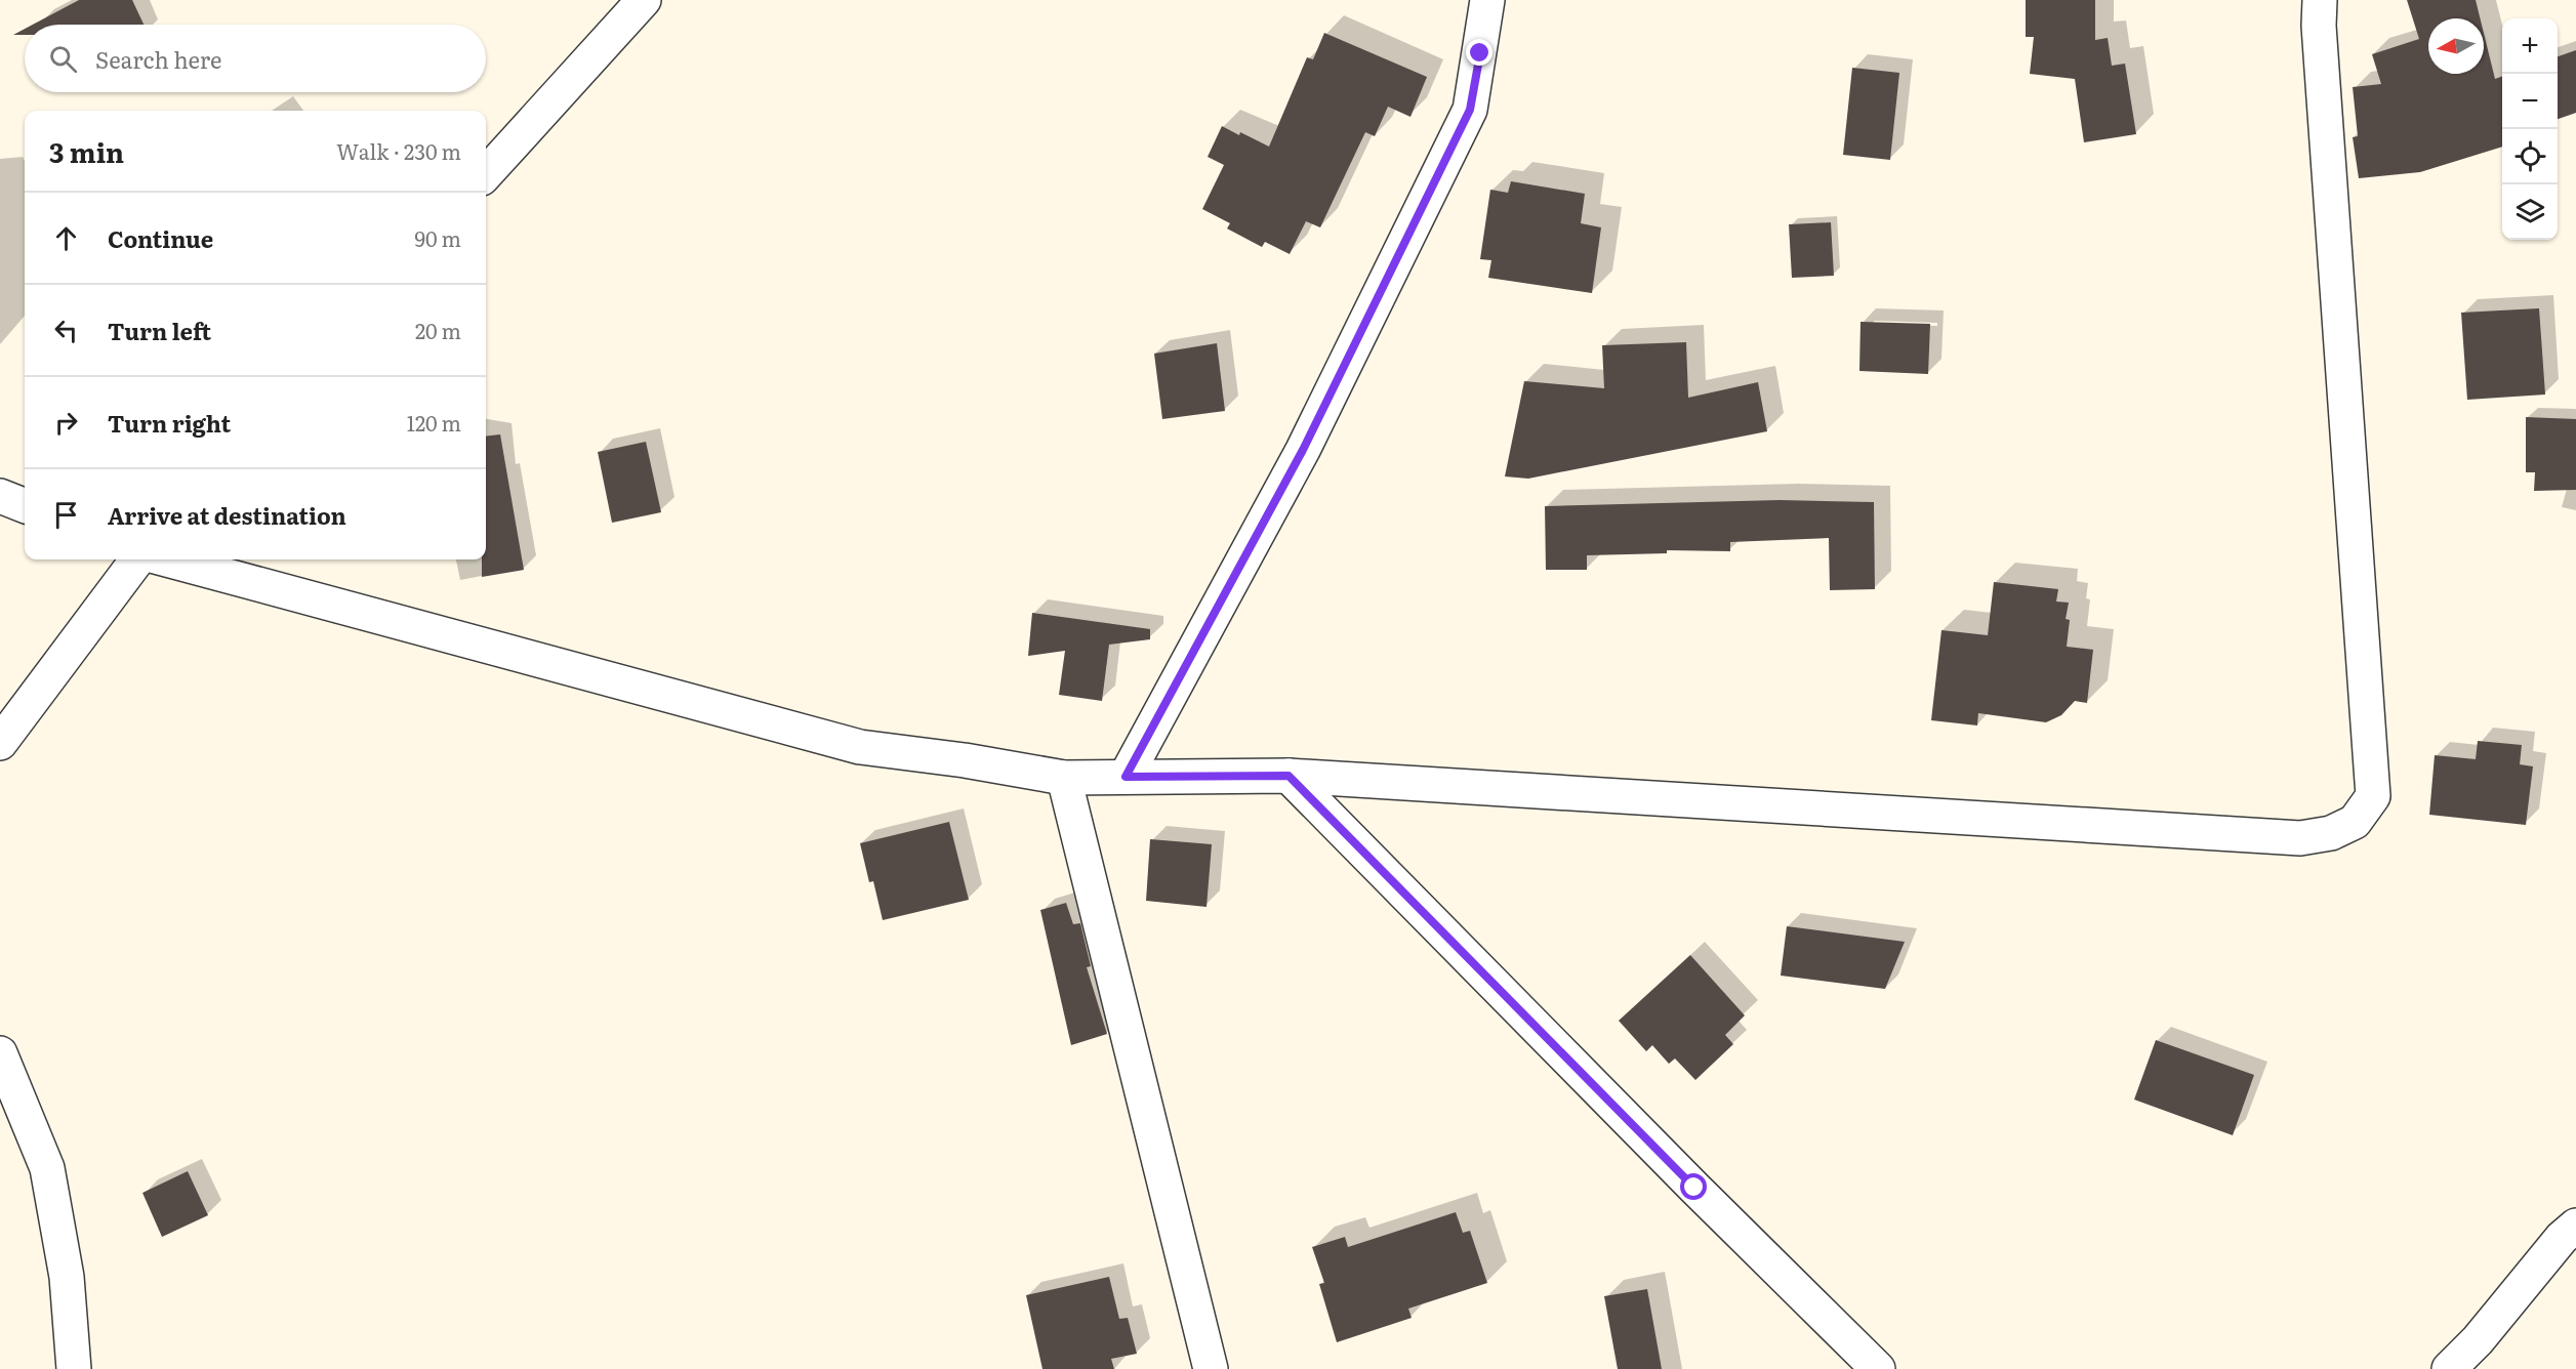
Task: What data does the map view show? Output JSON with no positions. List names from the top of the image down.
{
  "north": "left",
  "page": {
    "map_buttons": ["+", "−"],
    "search": "Search here",
    "heading": ["3 min", "Walk · 230 m"],
    "list": [
      ["Continue", "90 m"],
      ["Turn left", "20 m"],
      ["Turn right", "120 m"],
      "Arrive at destination"
    ]
  }
}
